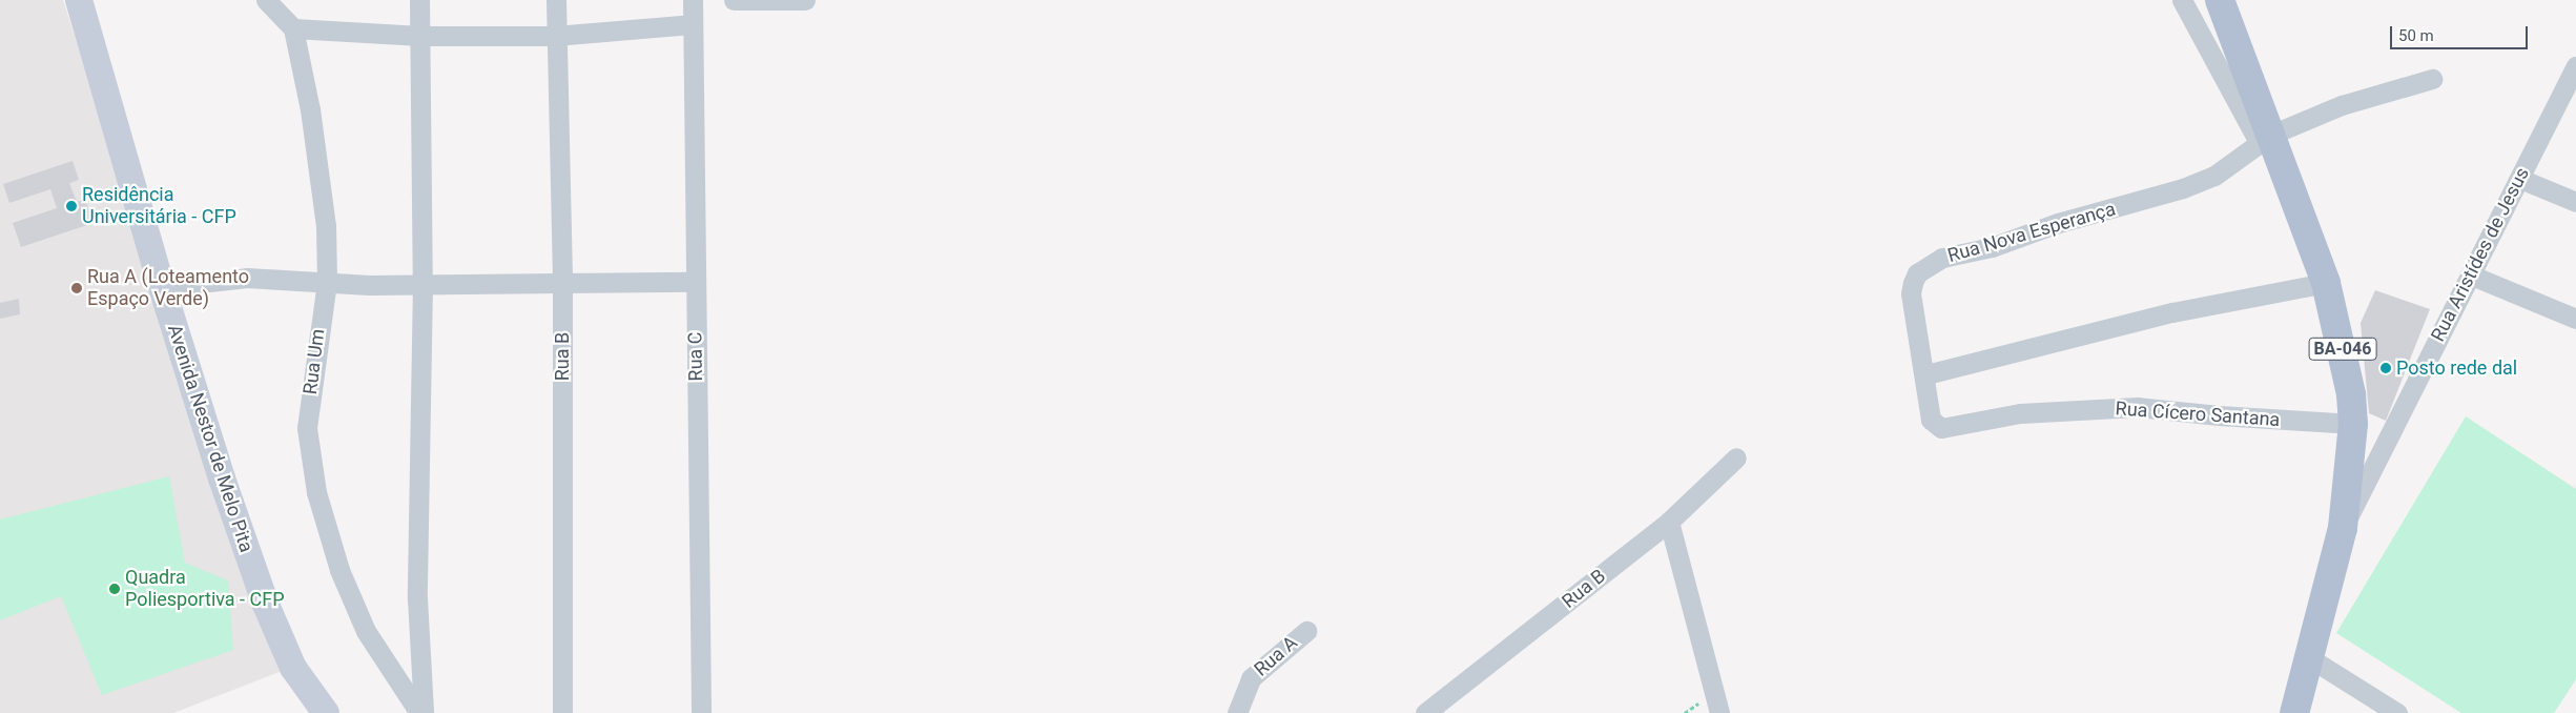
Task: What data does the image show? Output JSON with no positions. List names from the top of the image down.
{
  "streets": {
    "main road": ["BA-046", "Avenida Nestor de Melo Pita"],
    "street": [
      "Rua Nova Esperança",
      "Rua Aristídes de Jesus",
      "Rua B",
      "Rua C",
      "Rua Um",
      "Rua Cícero Santana",
      "Rua A"
    ]
  },
  "crossings": [
    ["Rua Nova Esperança", "BA-046"],
    ["Rua Nova Esperança", "Rua Cícero Santana"],
    ["Rua Aristídes de Jesus", "BA-046"],
    ["BA-046", "Rua Cícero Santana"]
  ],
  "places": [
    "Residência Universitária - CFP",
    "Rua A (Loteamento Espaço Verde)",
    "Posto rede dal",
    "Quadra Poliesportiva - CFP"
  ],
  "scale_bar": "50 m"
}
